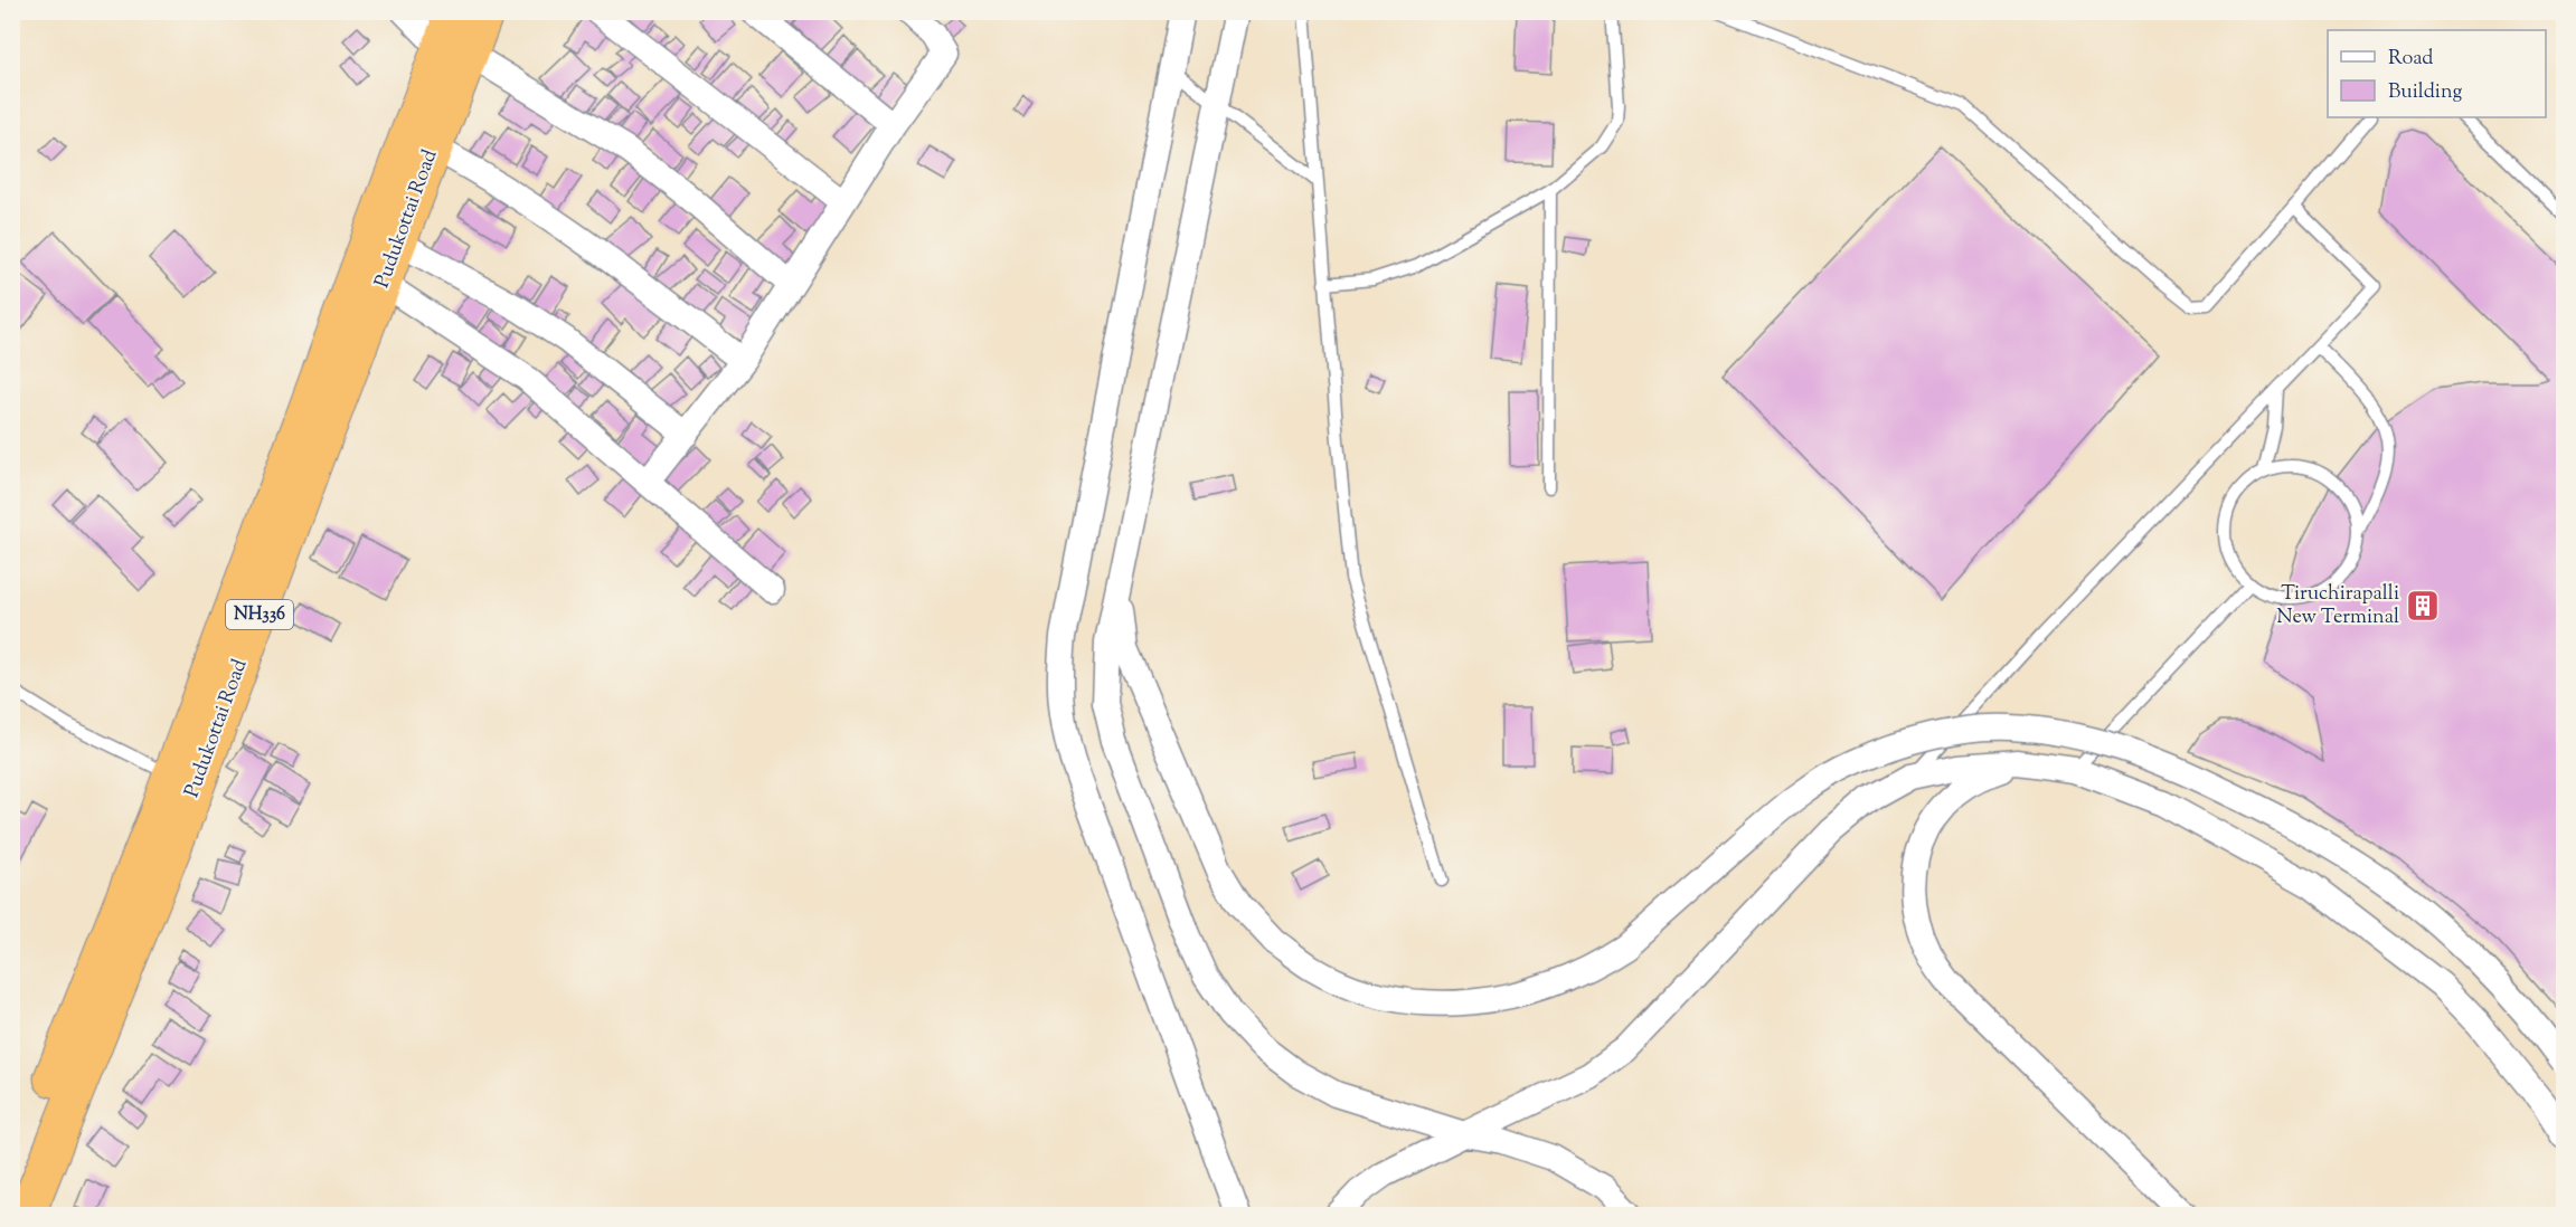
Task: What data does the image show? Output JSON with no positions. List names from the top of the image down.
{
  "streets": {
    "highway": ["Pudukottai Road", "NH336"]
  },
  "places": {
    "building": ["Tiruchirapalli New Terminal"]
  },
  "legend": ["Road", "Building"]
}
